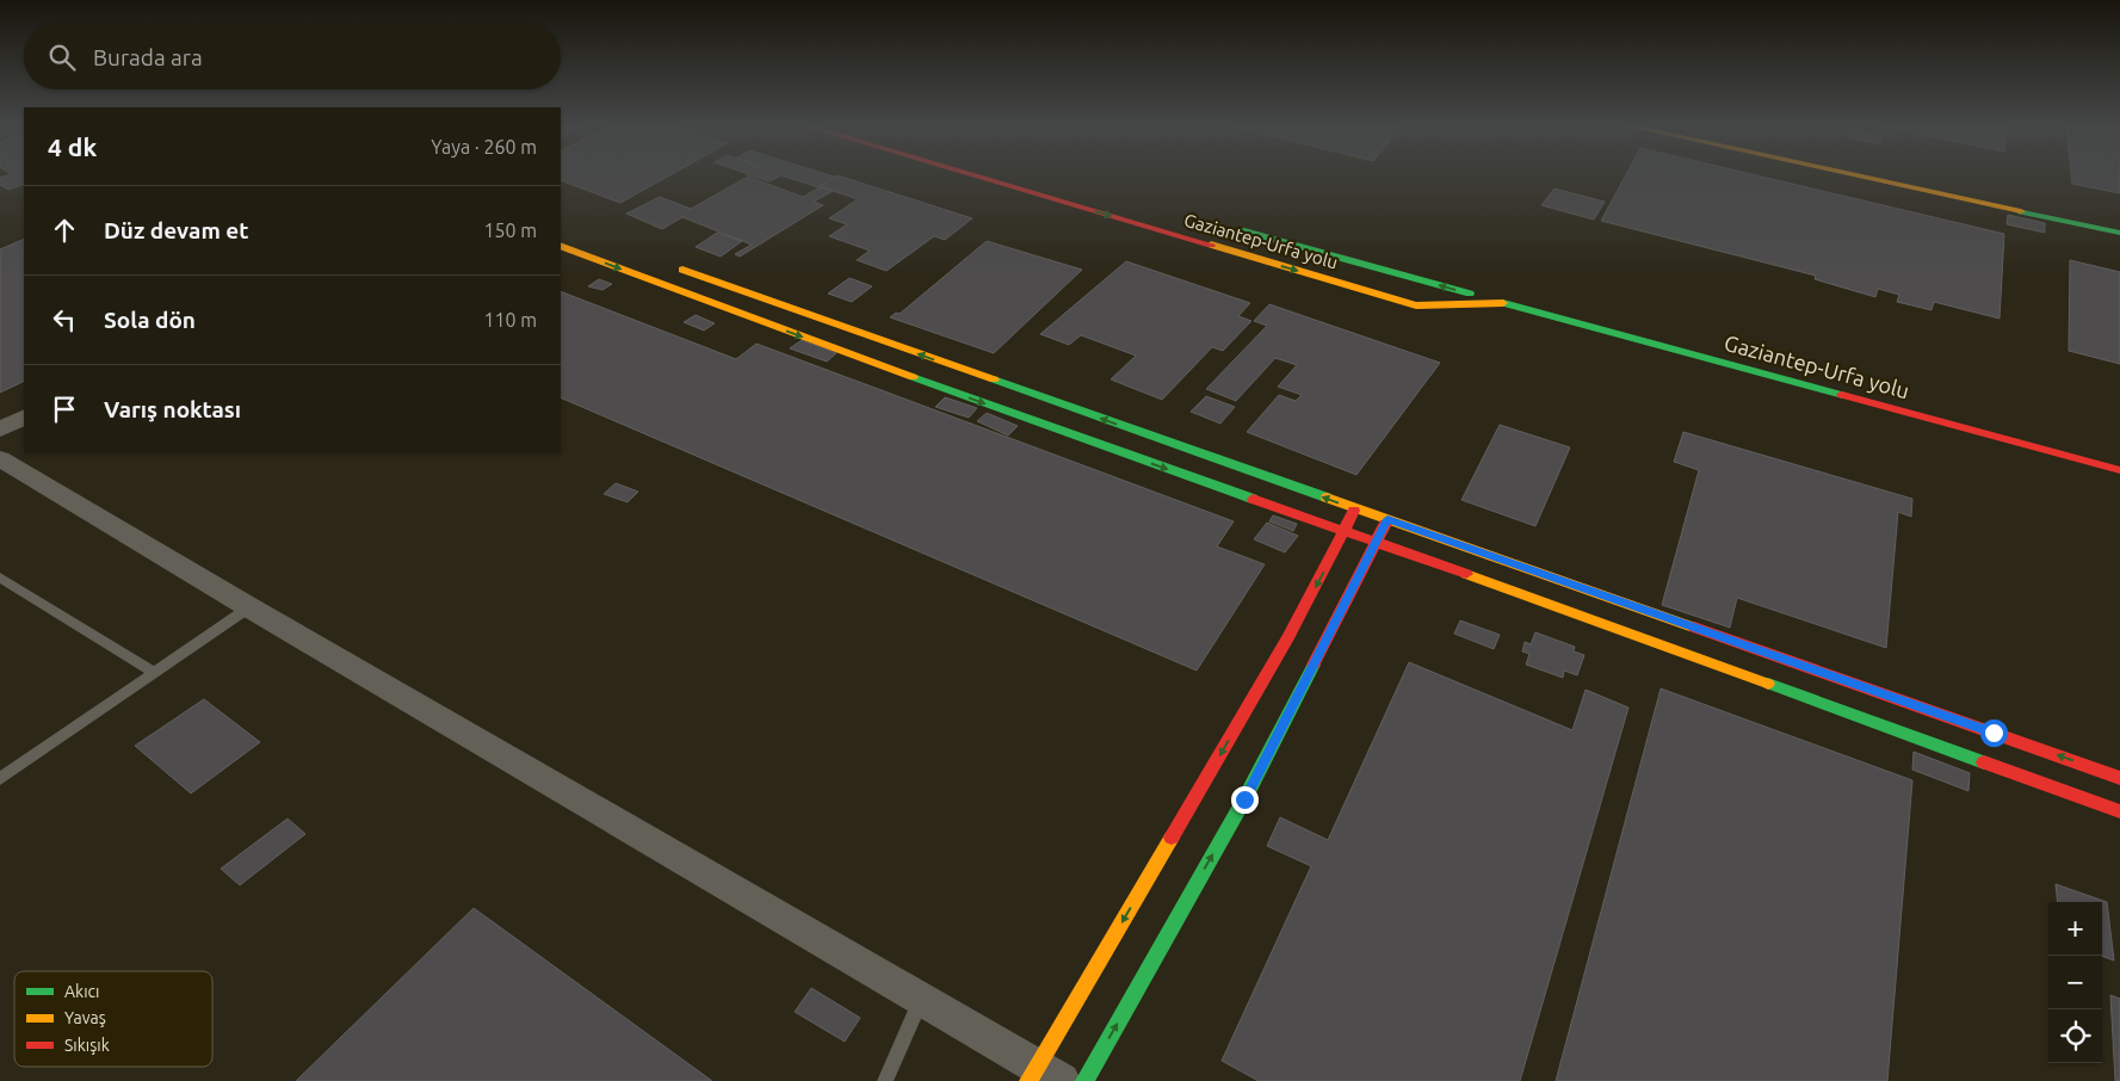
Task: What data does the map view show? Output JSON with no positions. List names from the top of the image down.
{
  "streets": {
    "main road": ["Gaziantep-Urfa yolu"]
  },
  "legend": ["Akıcı", "Yavaş", "Sıkışık"],
  "page": {
    "search": "Burada ara",
    "heading": ["4 dk", "Yaya · 260 m"],
    "list": [
      ["Düz devam et", "150 m"],
      ["Sola dön", "110 m"],
      "Varış noktası"
    ],
    "map_buttons": ["+", "−"]
  }
}
